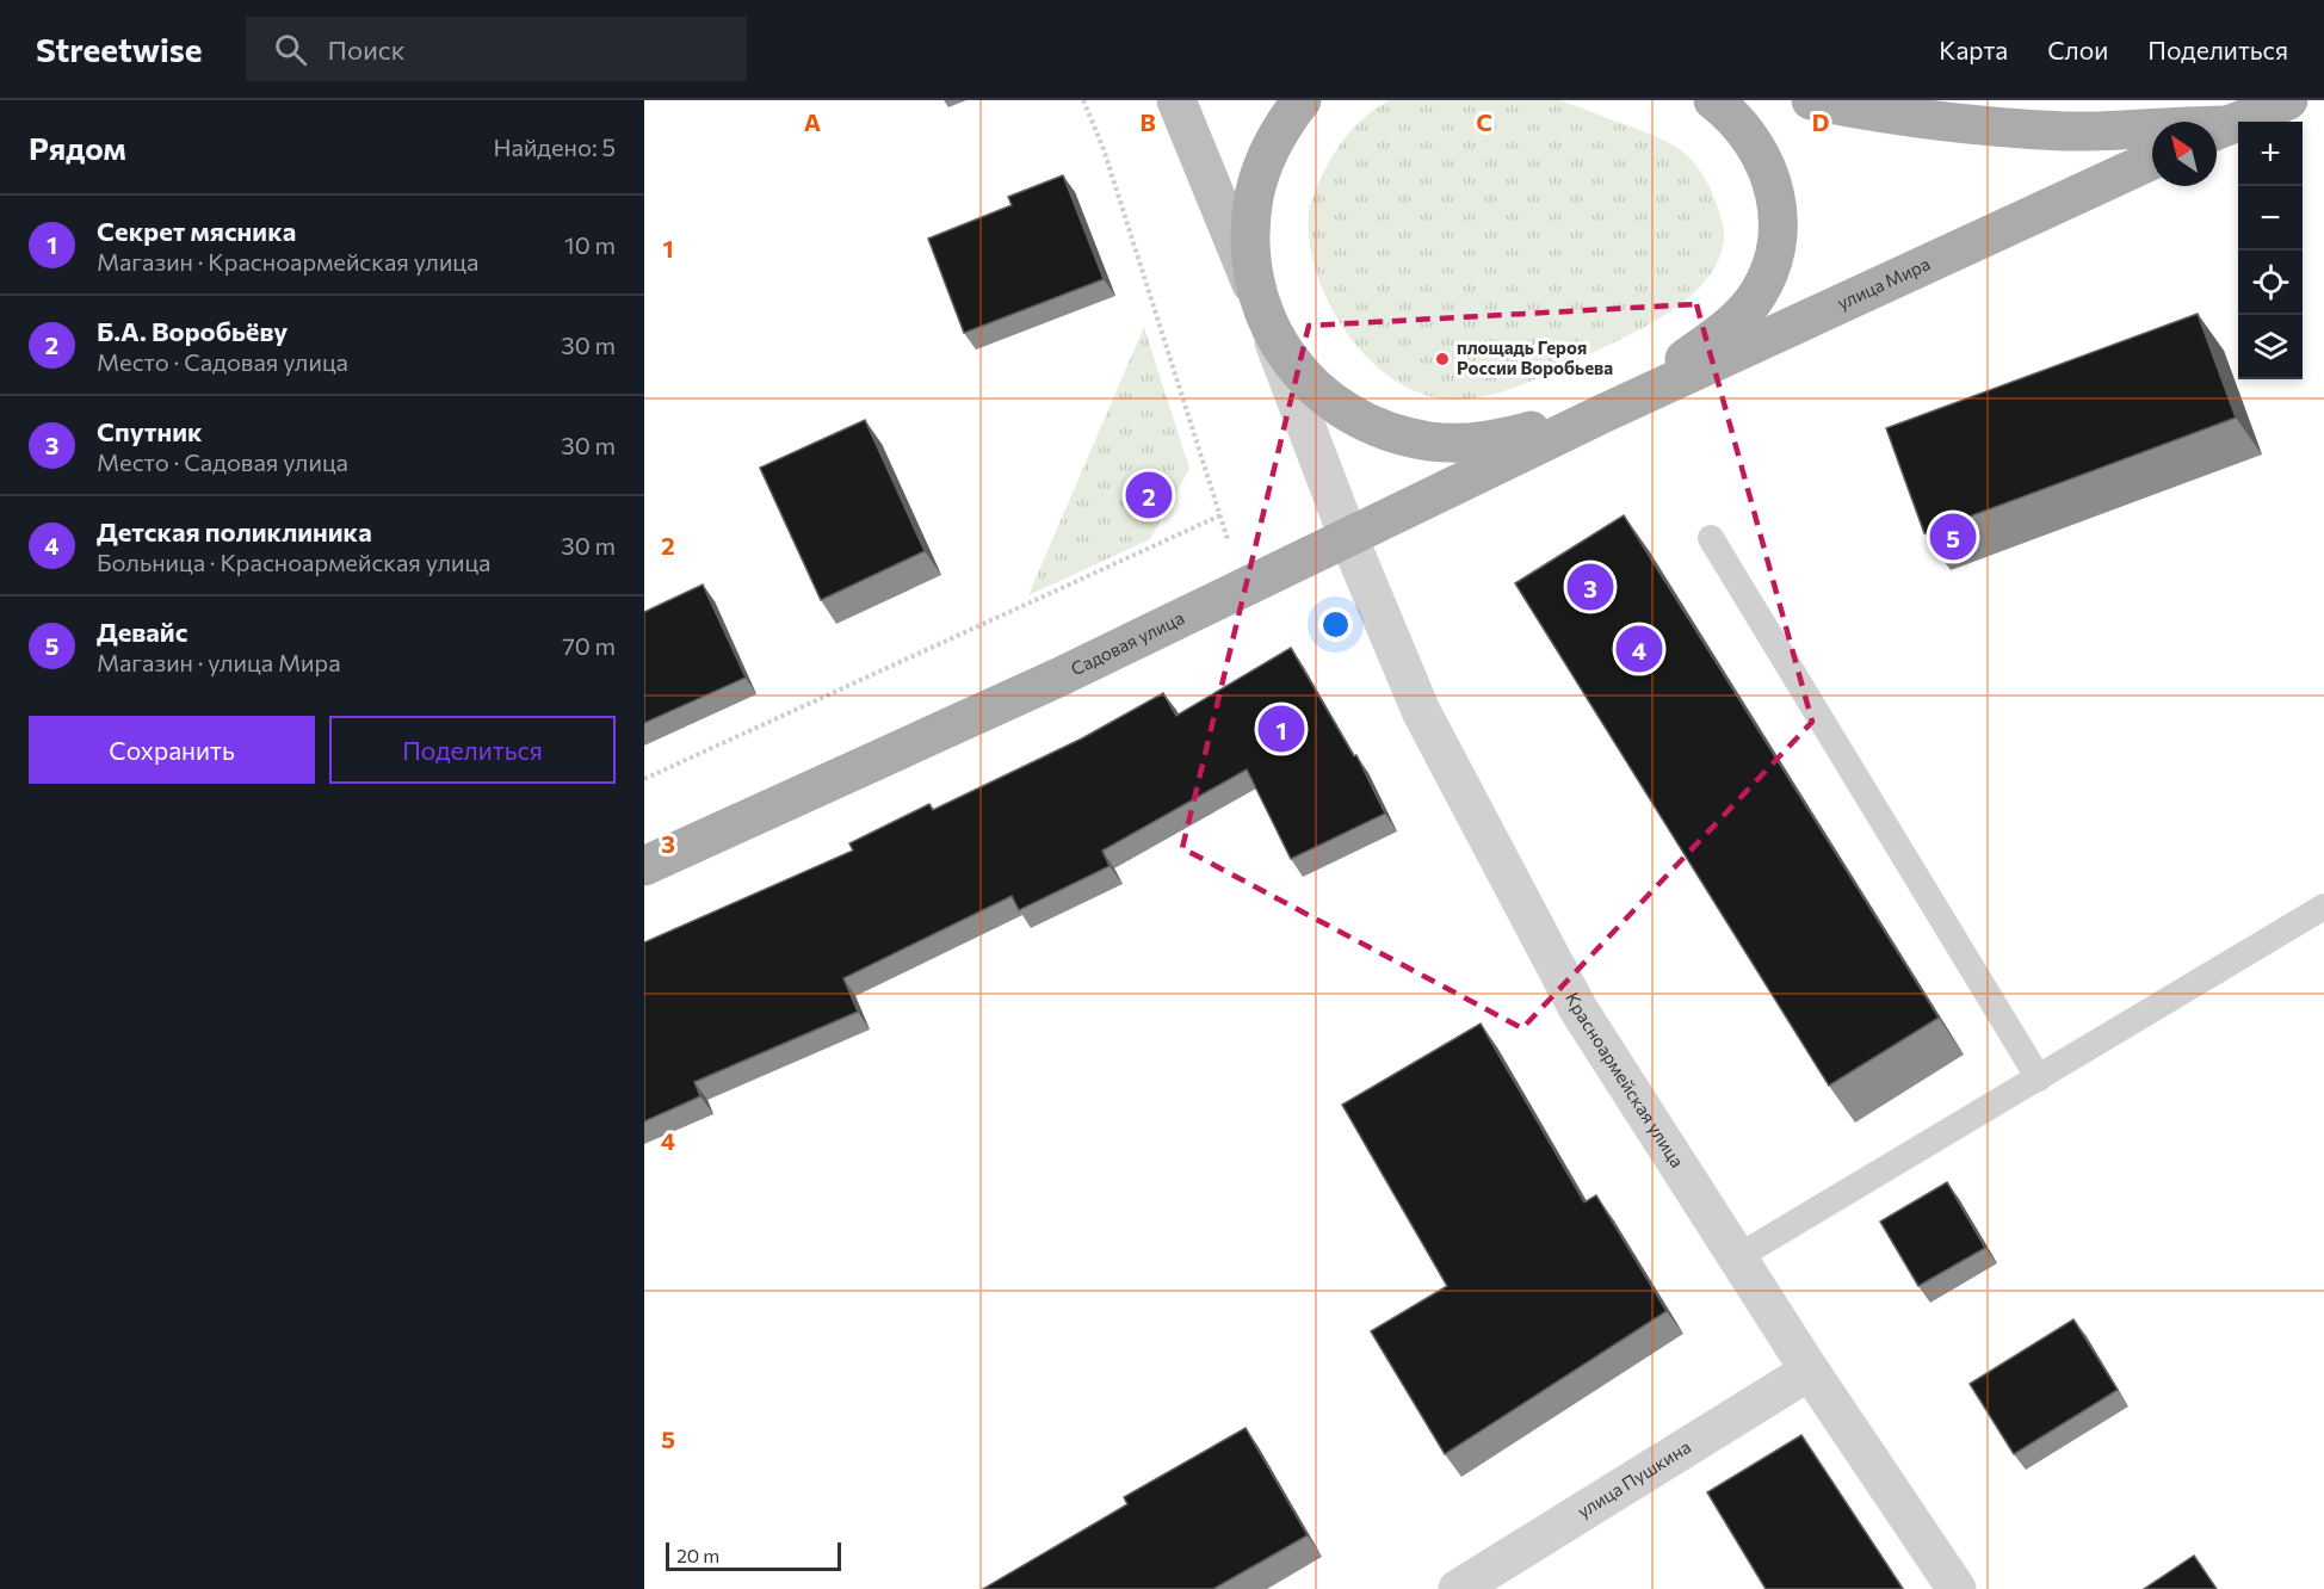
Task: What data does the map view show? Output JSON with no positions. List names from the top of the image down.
{
  "streets": {
    "main road": ["улица Мира", "Садовая улица"],
    "street": ["Красноармейская улица", "улица Пушкина"]
  },
  "crossings": [
    ["улица Мира", "Садовая улица"],
    ["Садовая улица", "Красноармейская улица"],
    ["Красноармейская улица", "улица Пушкина"]
  ],
  "places": ["площадь Героя России Воробьева"],
  "scale_bar": "20 m",
  "north": "top left",
  "page": {
    "header": "Streetwise",
    "search": "Поиск",
    "nav": ["Карта", "Слои", "Поделиться"],
    "heading": ["Рядом", "Найдено: 5"],
    "map_buttons": ["+", "−"],
    "list": [
      {
        "mark": "1",
        "name": "Секрет мясника",
        "note": "Магазин · Красноармейская улица",
        "value": "10 m"
      },
      {
        "mark": "2",
        "name": "Б.А. Воробьёву",
        "note": "Место · Садовая улица",
        "value": "30 m"
      },
      {
        "mark": "3",
        "name": "Спутник",
        "note": "Место · Садовая улица",
        "value": "30 m"
      },
      {
        "mark": "4",
        "name": "Детская поликлиника",
        "note": "Больница · Красноармейская улица",
        "value": "30 m"
      },
      {
        "mark": "5",
        "name": "Девайс",
        "note": "Магазин · улица Мира",
        "value": "70 m"
      }
    ],
    "pins": [
      "2",
      "5",
      "3",
      "4",
      "1"
    ],
    "buttons": ["Сохранить", "Поделиться"],
    "scale": "20 m"
  },
  "grid": {
    "columns": [
      "A",
      "B",
      "C",
      "D"
    ],
    "rows": [
      "1",
      "2",
      "3",
      "4",
      "5"
    ]
  }
}
